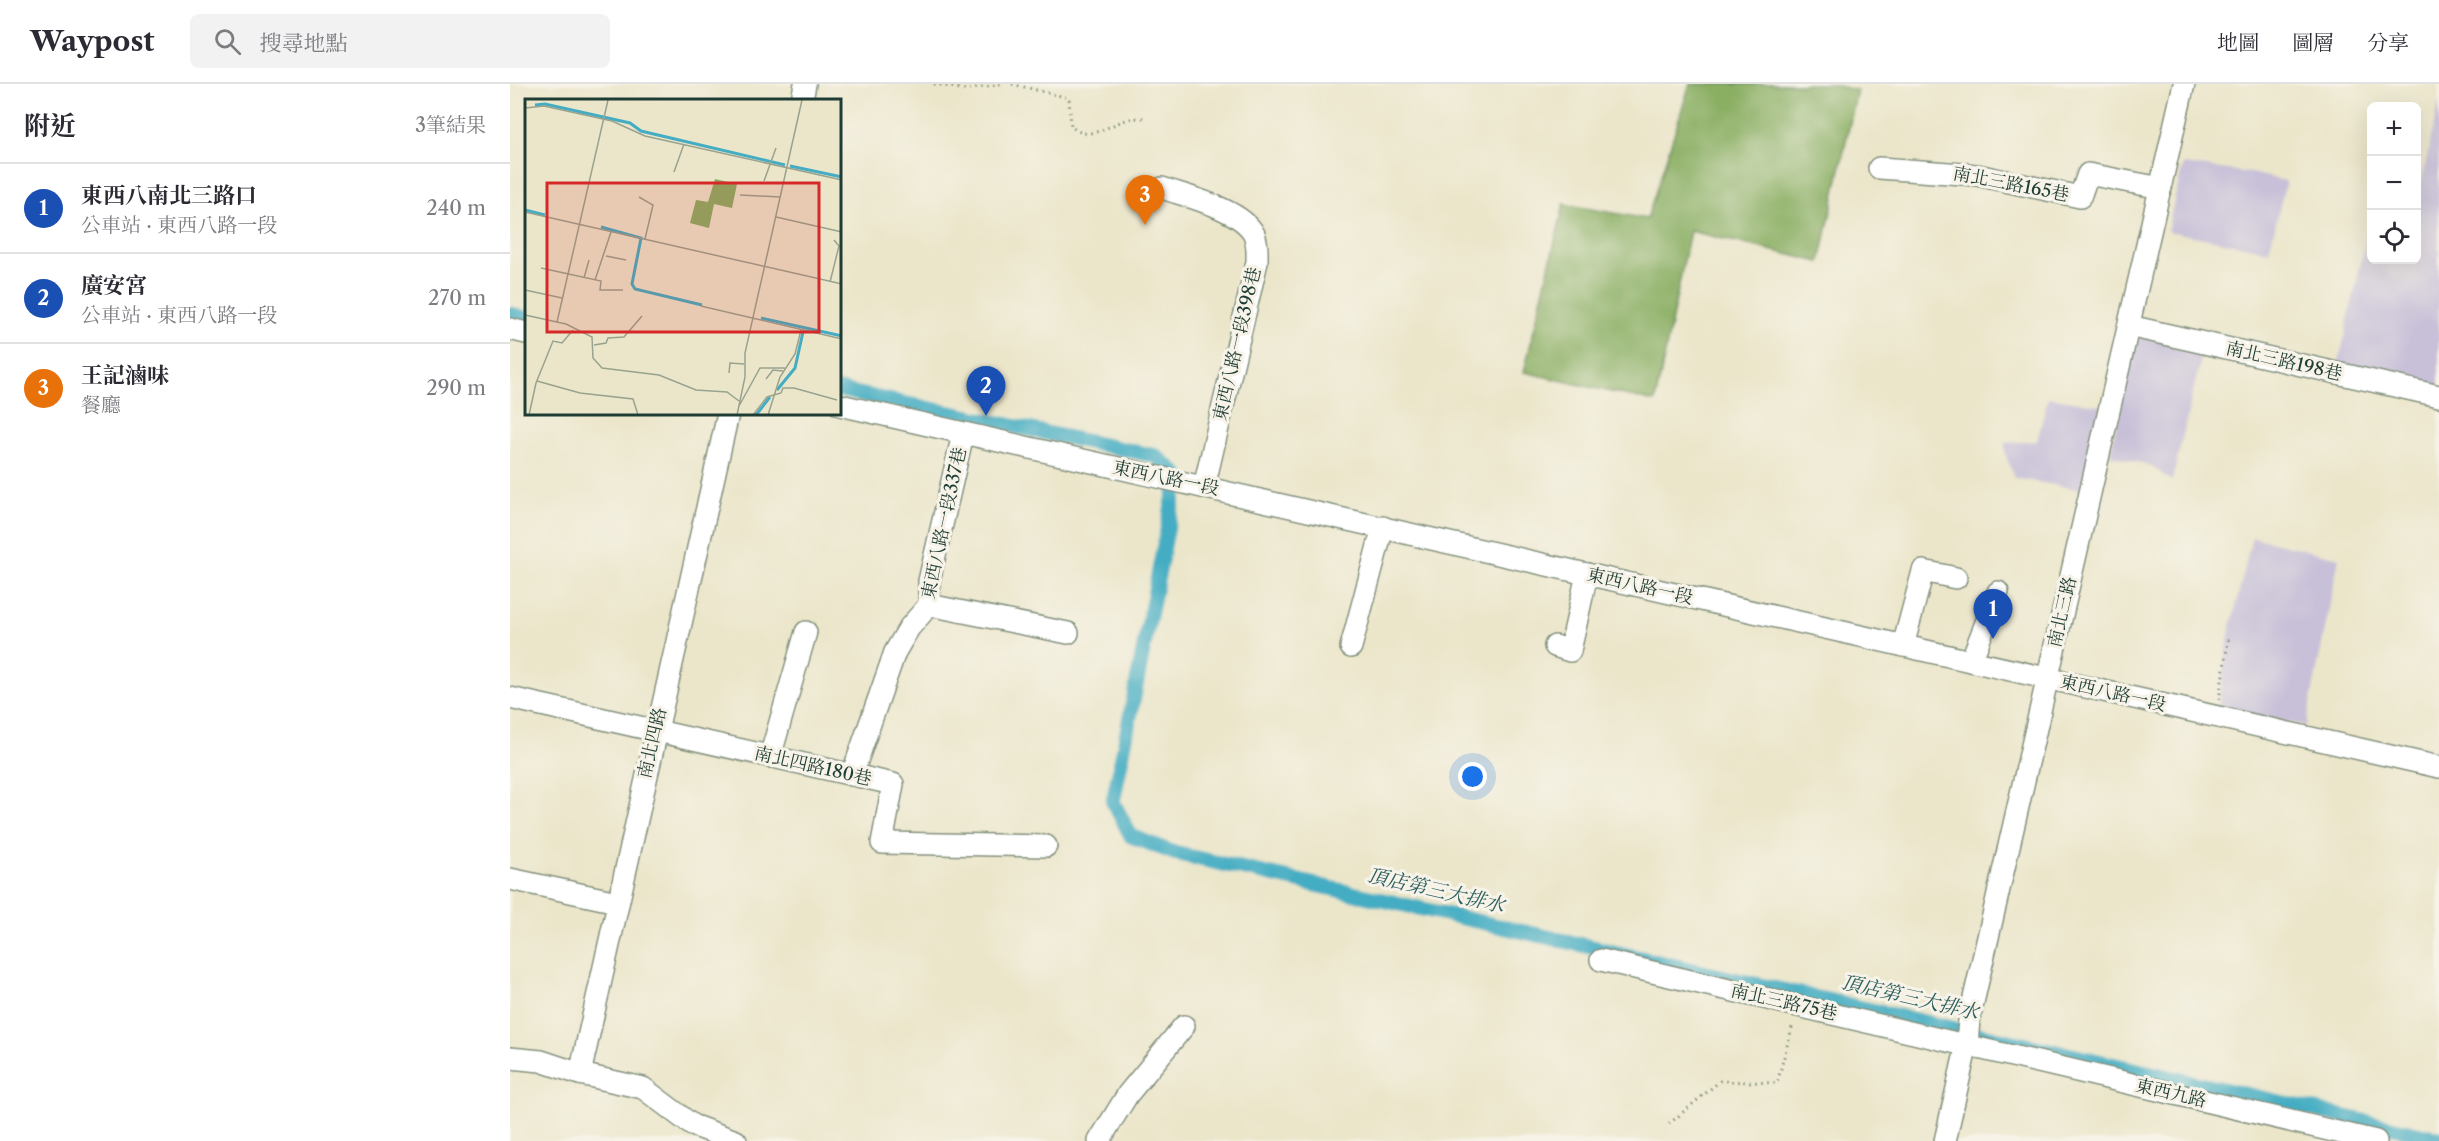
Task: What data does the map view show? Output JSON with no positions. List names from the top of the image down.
{
  "streets": {
    "street": [
      "南北三路165巷",
      "東西八路一段398巷",
      "南北三路198巷",
      "東西八路一段",
      "東西八路一段337巷",
      "南北三路",
      "南北四路",
      "南北四路180巷",
      "南北三路75巷",
      "東西九路"
    ]
  },
  "crossings": [
    ["南北三路165巷", "南北三路"],
    ["東西八路一段398巷", "東西八路一段"],
    ["南北三路198巷", "南北三路"],
    ["東西八路一段", "東西八路一段337巷"],
    ["東西八路一段", "南北三路"],
    ["東西八路一段337巷", "南北四路180巷"],
    ["南北三路", "南北三路75巷"],
    ["南北三路", "東西九路"],
    ["南北四路", "南北四路180巷"],
    ["南北三路75巷", "東西九路"]
  ],
  "water": ["頂店第三大排水"],
  "page": {
    "header": "Waypost",
    "search": "搜尋地點",
    "nav": ["地圖", "圖層", "分享"],
    "heading": ["附近", "3筆結果"],
    "map_buttons": ["+", "−"],
    "list": [
      {
        "mark": "1",
        "name": "東西八南北三路口",
        "note": "公車站 · 東西八路一段",
        "value": "240 m"
      },
      {
        "mark": "2",
        "name": "廣安宮",
        "note": "公車站 · 東西八路一段",
        "value": "270 m"
      },
      {
        "mark": "3",
        "name": "王記滷味",
        "note": "餐廳",
        "value": "290 m"
      }
    ],
    "pins": ["3", "2", "1"]
  }
}
